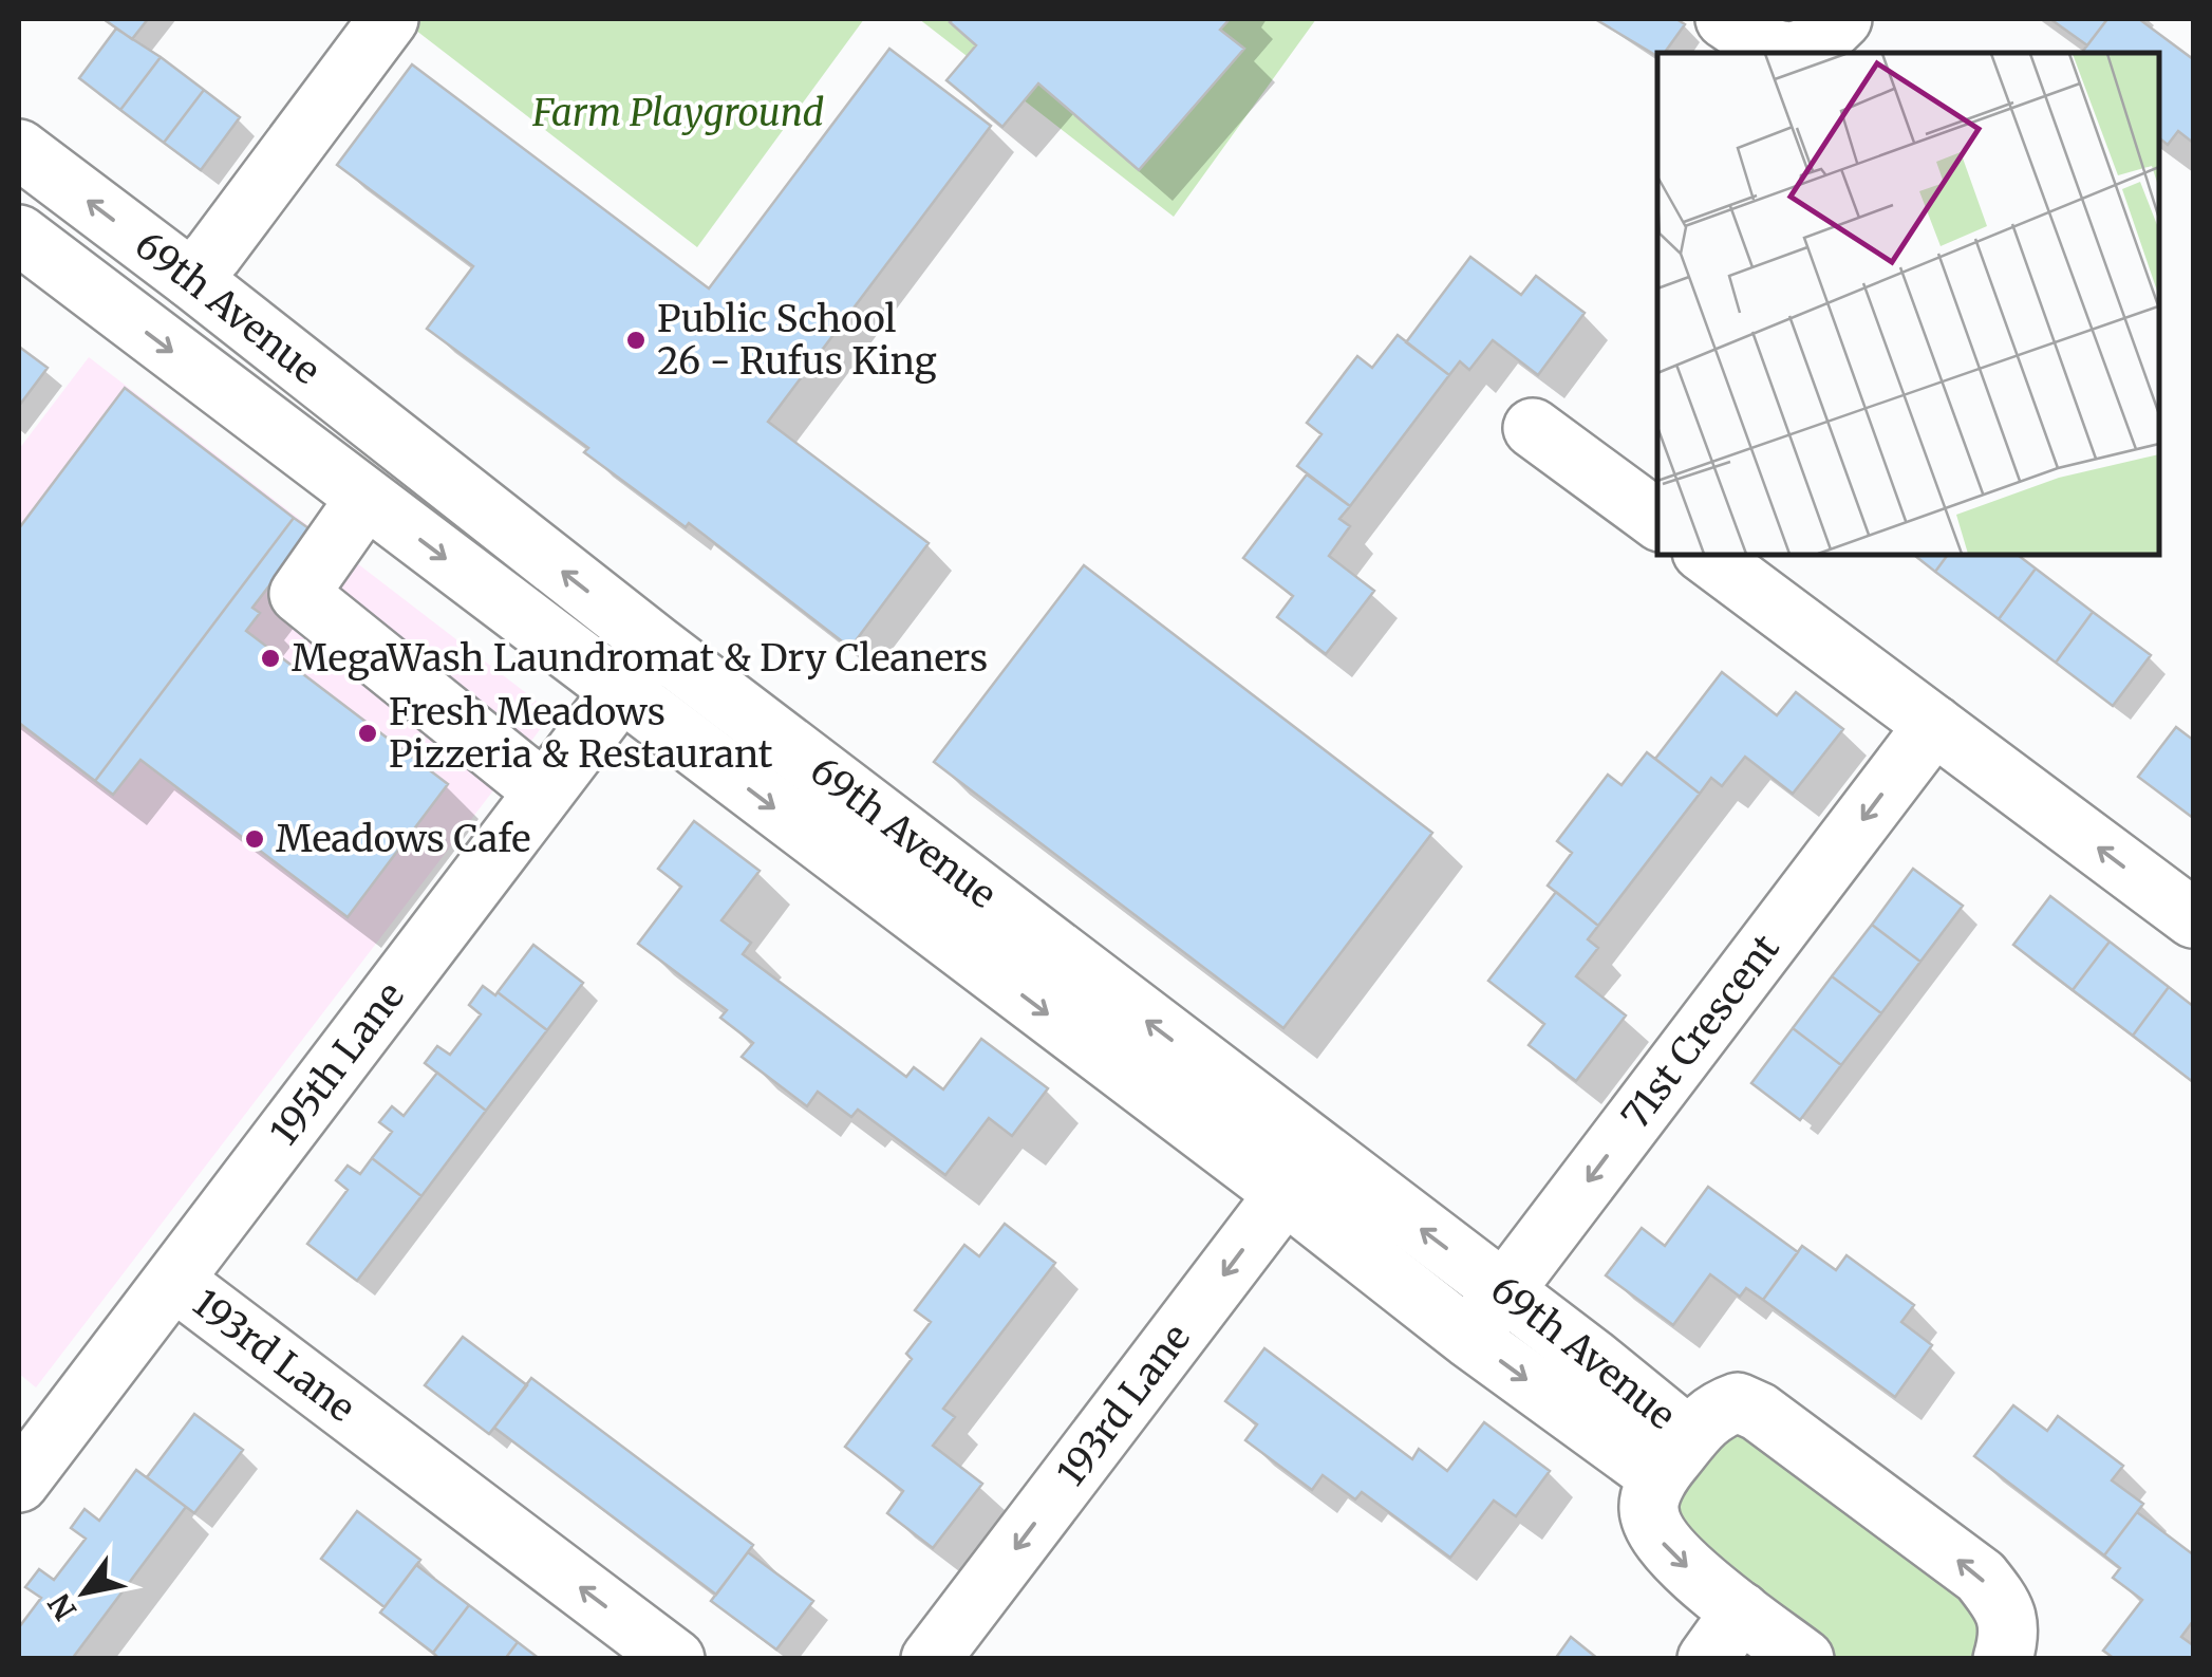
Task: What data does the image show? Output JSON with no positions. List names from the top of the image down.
{
  "streets": {
    "street": [
      "69th Avenue",
      "71st Crescent",
      "195th Lane",
      "193rd Lane"
    ]
  },
  "crossings": [
    ["69th Avenue", "71st Crescent"],
    ["69th Avenue", "195th Lane"],
    ["69th Avenue", "193rd Lane"],
    ["195th Lane", "193rd Lane"]
  ],
  "one_way": ["71st Crescent"],
  "parks": ["Farm Playground"],
  "places": [
    "Public School 26 - Rufus King",
    "MegaWash Laundromat & Dry Cleaners",
    "Fresh Meadows Pizzeria & Restaurant",
    "Meadows Cafe"
  ],
  "north": "bottom left"
}
